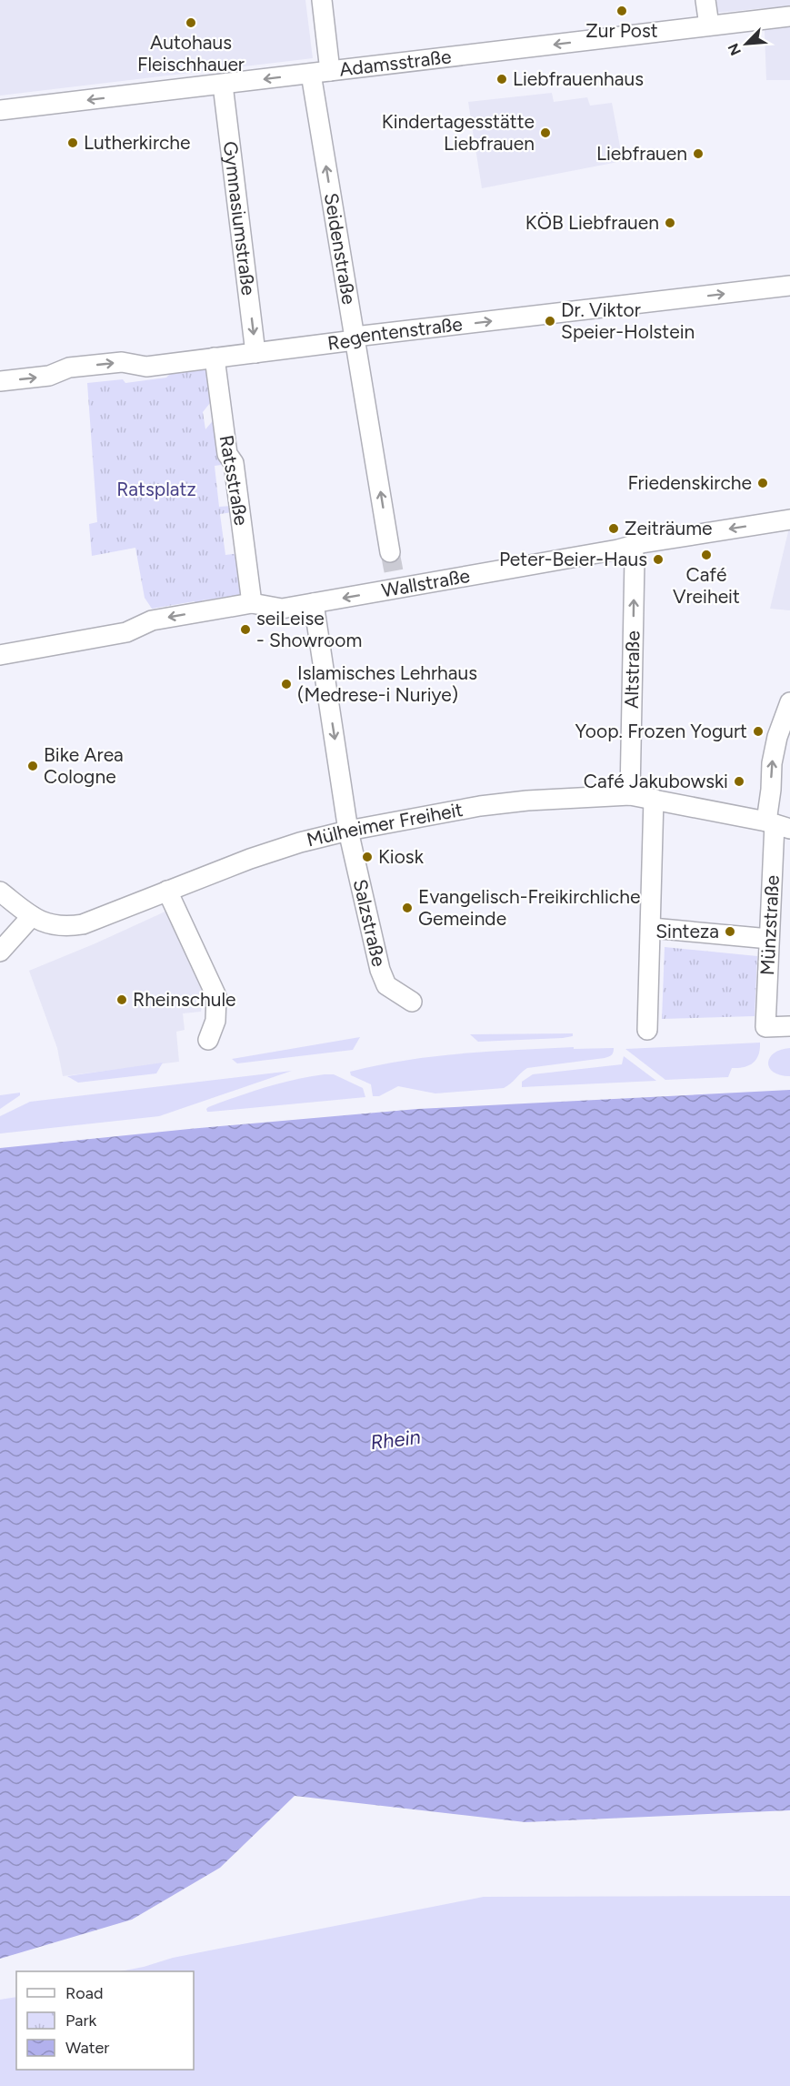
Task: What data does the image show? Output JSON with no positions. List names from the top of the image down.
{
  "streets": {
    "street": [
      "Adamsstraße",
      "Gymnasiumstraße",
      "Seidenstraße",
      "Regentenstraße",
      "Ratsstraße",
      "Wallstraße",
      "Altstraße",
      "Mülheimer Freiheit",
      "Salzstraße",
      "Münzstraße"
    ]
  },
  "crossings": [
    ["Adamsstraße", "Gymnasiumstraße"],
    ["Adamsstraße", "Seidenstraße"],
    ["Gymnasiumstraße", "Regentenstraße"],
    ["Seidenstraße", "Regentenstraße"],
    ["Regentenstraße", "Ratsstraße"],
    ["Ratsstraße", "Wallstraße"],
    ["Wallstraße", "Altstraße"],
    ["Wallstraße", "Salzstraße"],
    ["Altstraße", "Mülheimer Freiheit"],
    ["Mülheimer Freiheit", "Salzstraße"],
    ["Mülheimer Freiheit", "Münzstraße"]
  ],
  "one_way": [
    "Adamsstraße",
    "Gymnasiumstraße",
    "Seidenstraße",
    "Regentenstraße",
    "Wallstraße",
    "Altstraße",
    "Salzstraße"
  ],
  "water": ["Rhein"],
  "parks": ["Ratsplatz"],
  "places": [
    "Zur Post",
    "Autohaus Fleischhauer",
    "Liebfrauenhaus",
    "Kindertagesstätte Liebfrauen",
    "Lutherkirche",
    "Liebfrauen",
    "KÖB Liebfrauen",
    "Dr. Viktor Speier-Holstein",
    "Friedenskirche",
    "Zeiträume",
    "Café Vreiheit",
    "Peter-Beier-Haus",
    "seiLeise - Showroom",
    "Islamisches Lehrhaus (Medrese-i Nuriye)",
    "Yoop. Frozen Yogurt",
    "Bike Area Cologne",
    "Café Jakubowski",
    "Kiosk",
    "Evangelisch-Freikirchliche Gemeinde",
    "Sinteza",
    "Rheinschule"
  ],
  "legend": ["Road", "Park", "Water"],
  "north": "bottom left"
}
